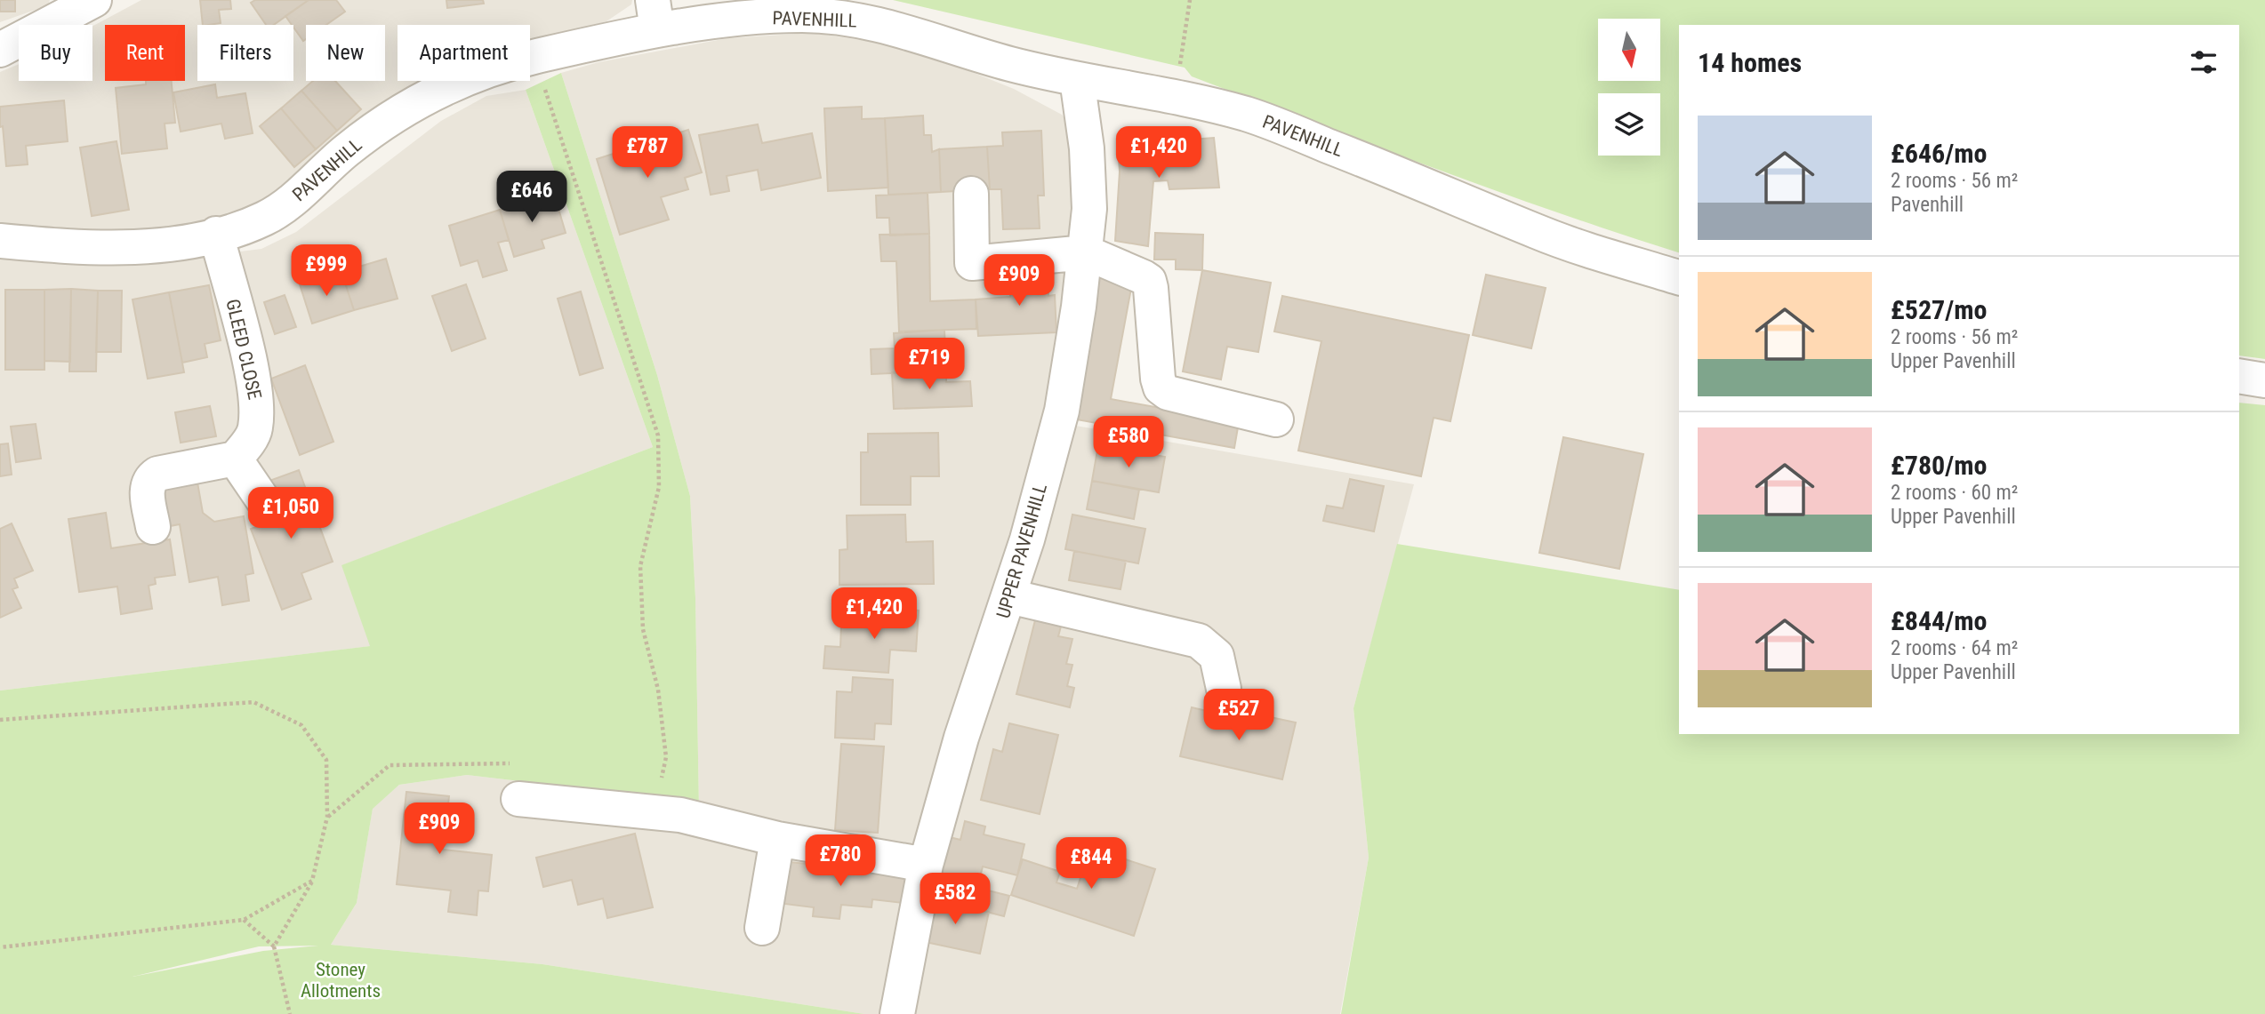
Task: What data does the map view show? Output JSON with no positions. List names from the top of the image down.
{
  "streets": {
    "street": ["PAVENHILL", "GLEED CLOSE", "UPPER PAVENHILL"]
  },
  "crossings": [
    ["PAVENHILL", "GLEED CLOSE"],
    ["PAVENHILL", "UPPER PAVENHILL"]
  ],
  "parks": ["Stoney Allotments"],
  "north": "bottom",
  "page": {
    "chip": [
      "Buy",
      "Rent",
      "Filters",
      "New",
      "Apartment"
    ],
    "heading": "14 homes",
    "list": [
      {
        "name": "£646/mo",
        "note": "2 rooms · 56 m² · Pavenhill"
      },
      {
        "name": "£527/mo",
        "note": "2 rooms · 56 m² · Upper Pavenhill"
      },
      {
        "name": "£780/mo",
        "note": "2 rooms · 60 m² · Upper Pavenhill"
      },
      {
        "name": "£844/mo",
        "note": "2 rooms · 64 m² · Upper Pavenhill"
      }
    ],
    "price": [
      "£787",
      "£1,420",
      "£646",
      "£999",
      "£909",
      "£719",
      "£580",
      "£1,050",
      "£1,420",
      "£527",
      "£909",
      "£780",
      "£844",
      "£582"
    ]
  }
}
